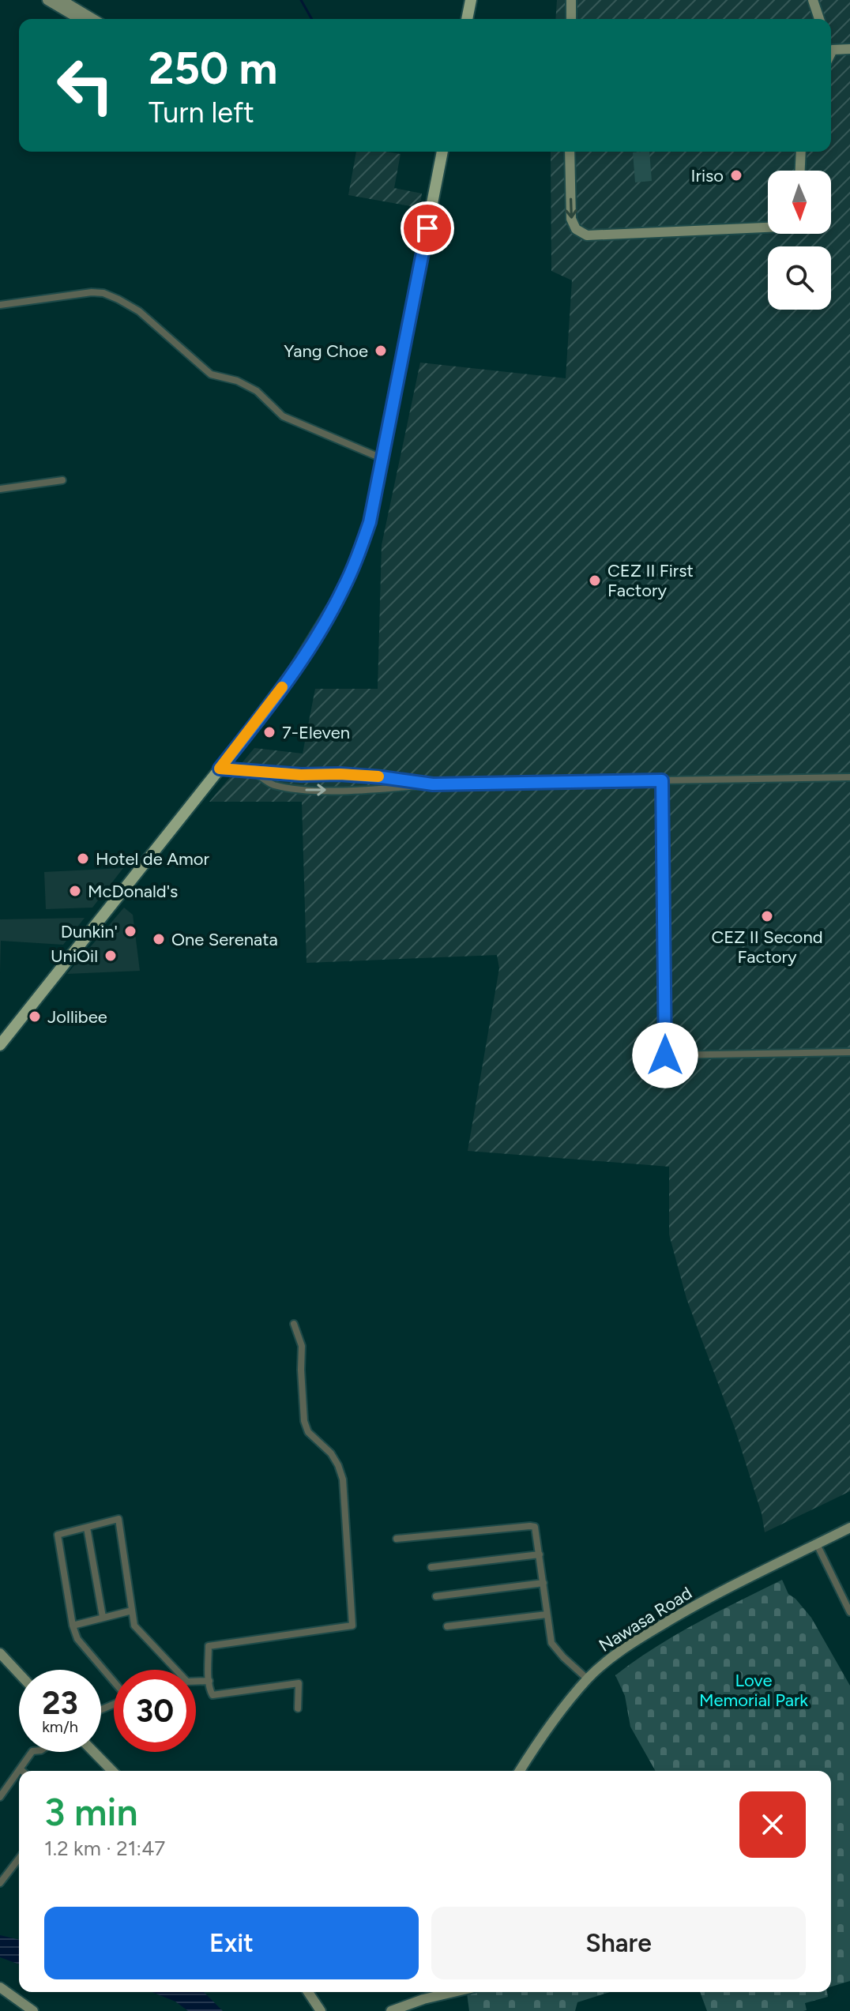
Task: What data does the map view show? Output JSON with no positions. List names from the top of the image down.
{
  "streets": {
    "street": ["Nawasa Road"]
  },
  "parks": ["Love Memorial Park"],
  "places": [
    "Iriso",
    "Yang Choe",
    "CEZ II First Factory",
    "7-Eleven",
    "Hotel de Amor",
    "McDonald's",
    "CEZ II Second Factory",
    "Dunkin'",
    "One Serenata",
    "UniOil",
    "Jollibee"
  ],
  "north": "bottom",
  "page": {
    "turn": ["250 m", "Turn left"],
    "speed": "23 km/h",
    "limit": "30",
    "heading": ["3 min", "1.2 km · 21:47"],
    "buttons": ["Exit", "Share"]
  }
}
